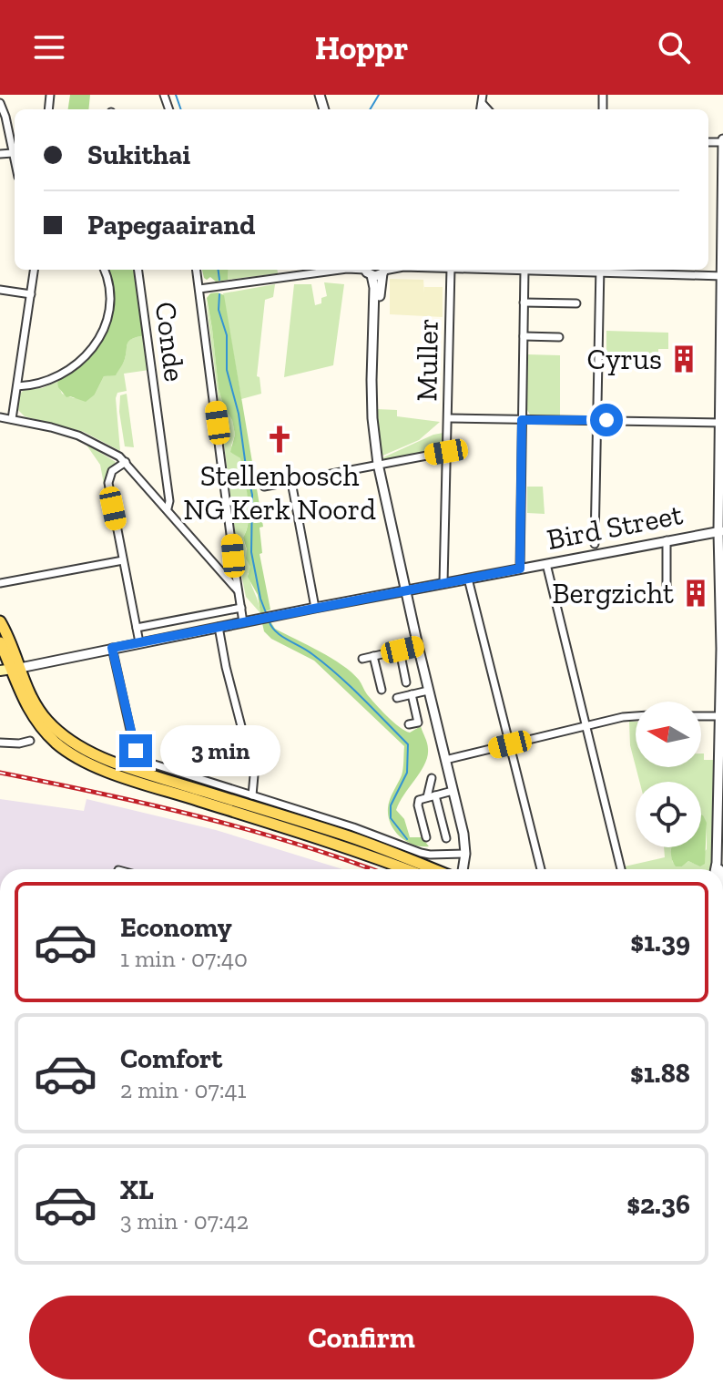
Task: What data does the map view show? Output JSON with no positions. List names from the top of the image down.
{
  "streets": {
    "street": ["Conde", "Muller", "Bird Street"]
  },
  "crossings": [
    ["Muller", "Bird Street"]
  ],
  "places": {
    "building": ["Cyrus", "Bergzicht"],
    "church": ["Stellenbosch NG Kerk Noord"]
  },
  "north": "left",
  "page": {
    "header": "Hoppr",
    "banner": ["Sukithai", "Papegaairand"],
    "bubble": "3 min",
    "list": [
      {
        "name": "Economy",
        "note": "1 min · 07:40",
        "value": "$1.39"
      },
      {
        "name": "Comfort",
        "note": "2 min · 07:41",
        "value": "$1.88"
      },
      {
        "name": "XL",
        "note": "3 min · 07:42",
        "value": "$2.36"
      }
    ],
    "buttons": "Confirm"
  }
}
